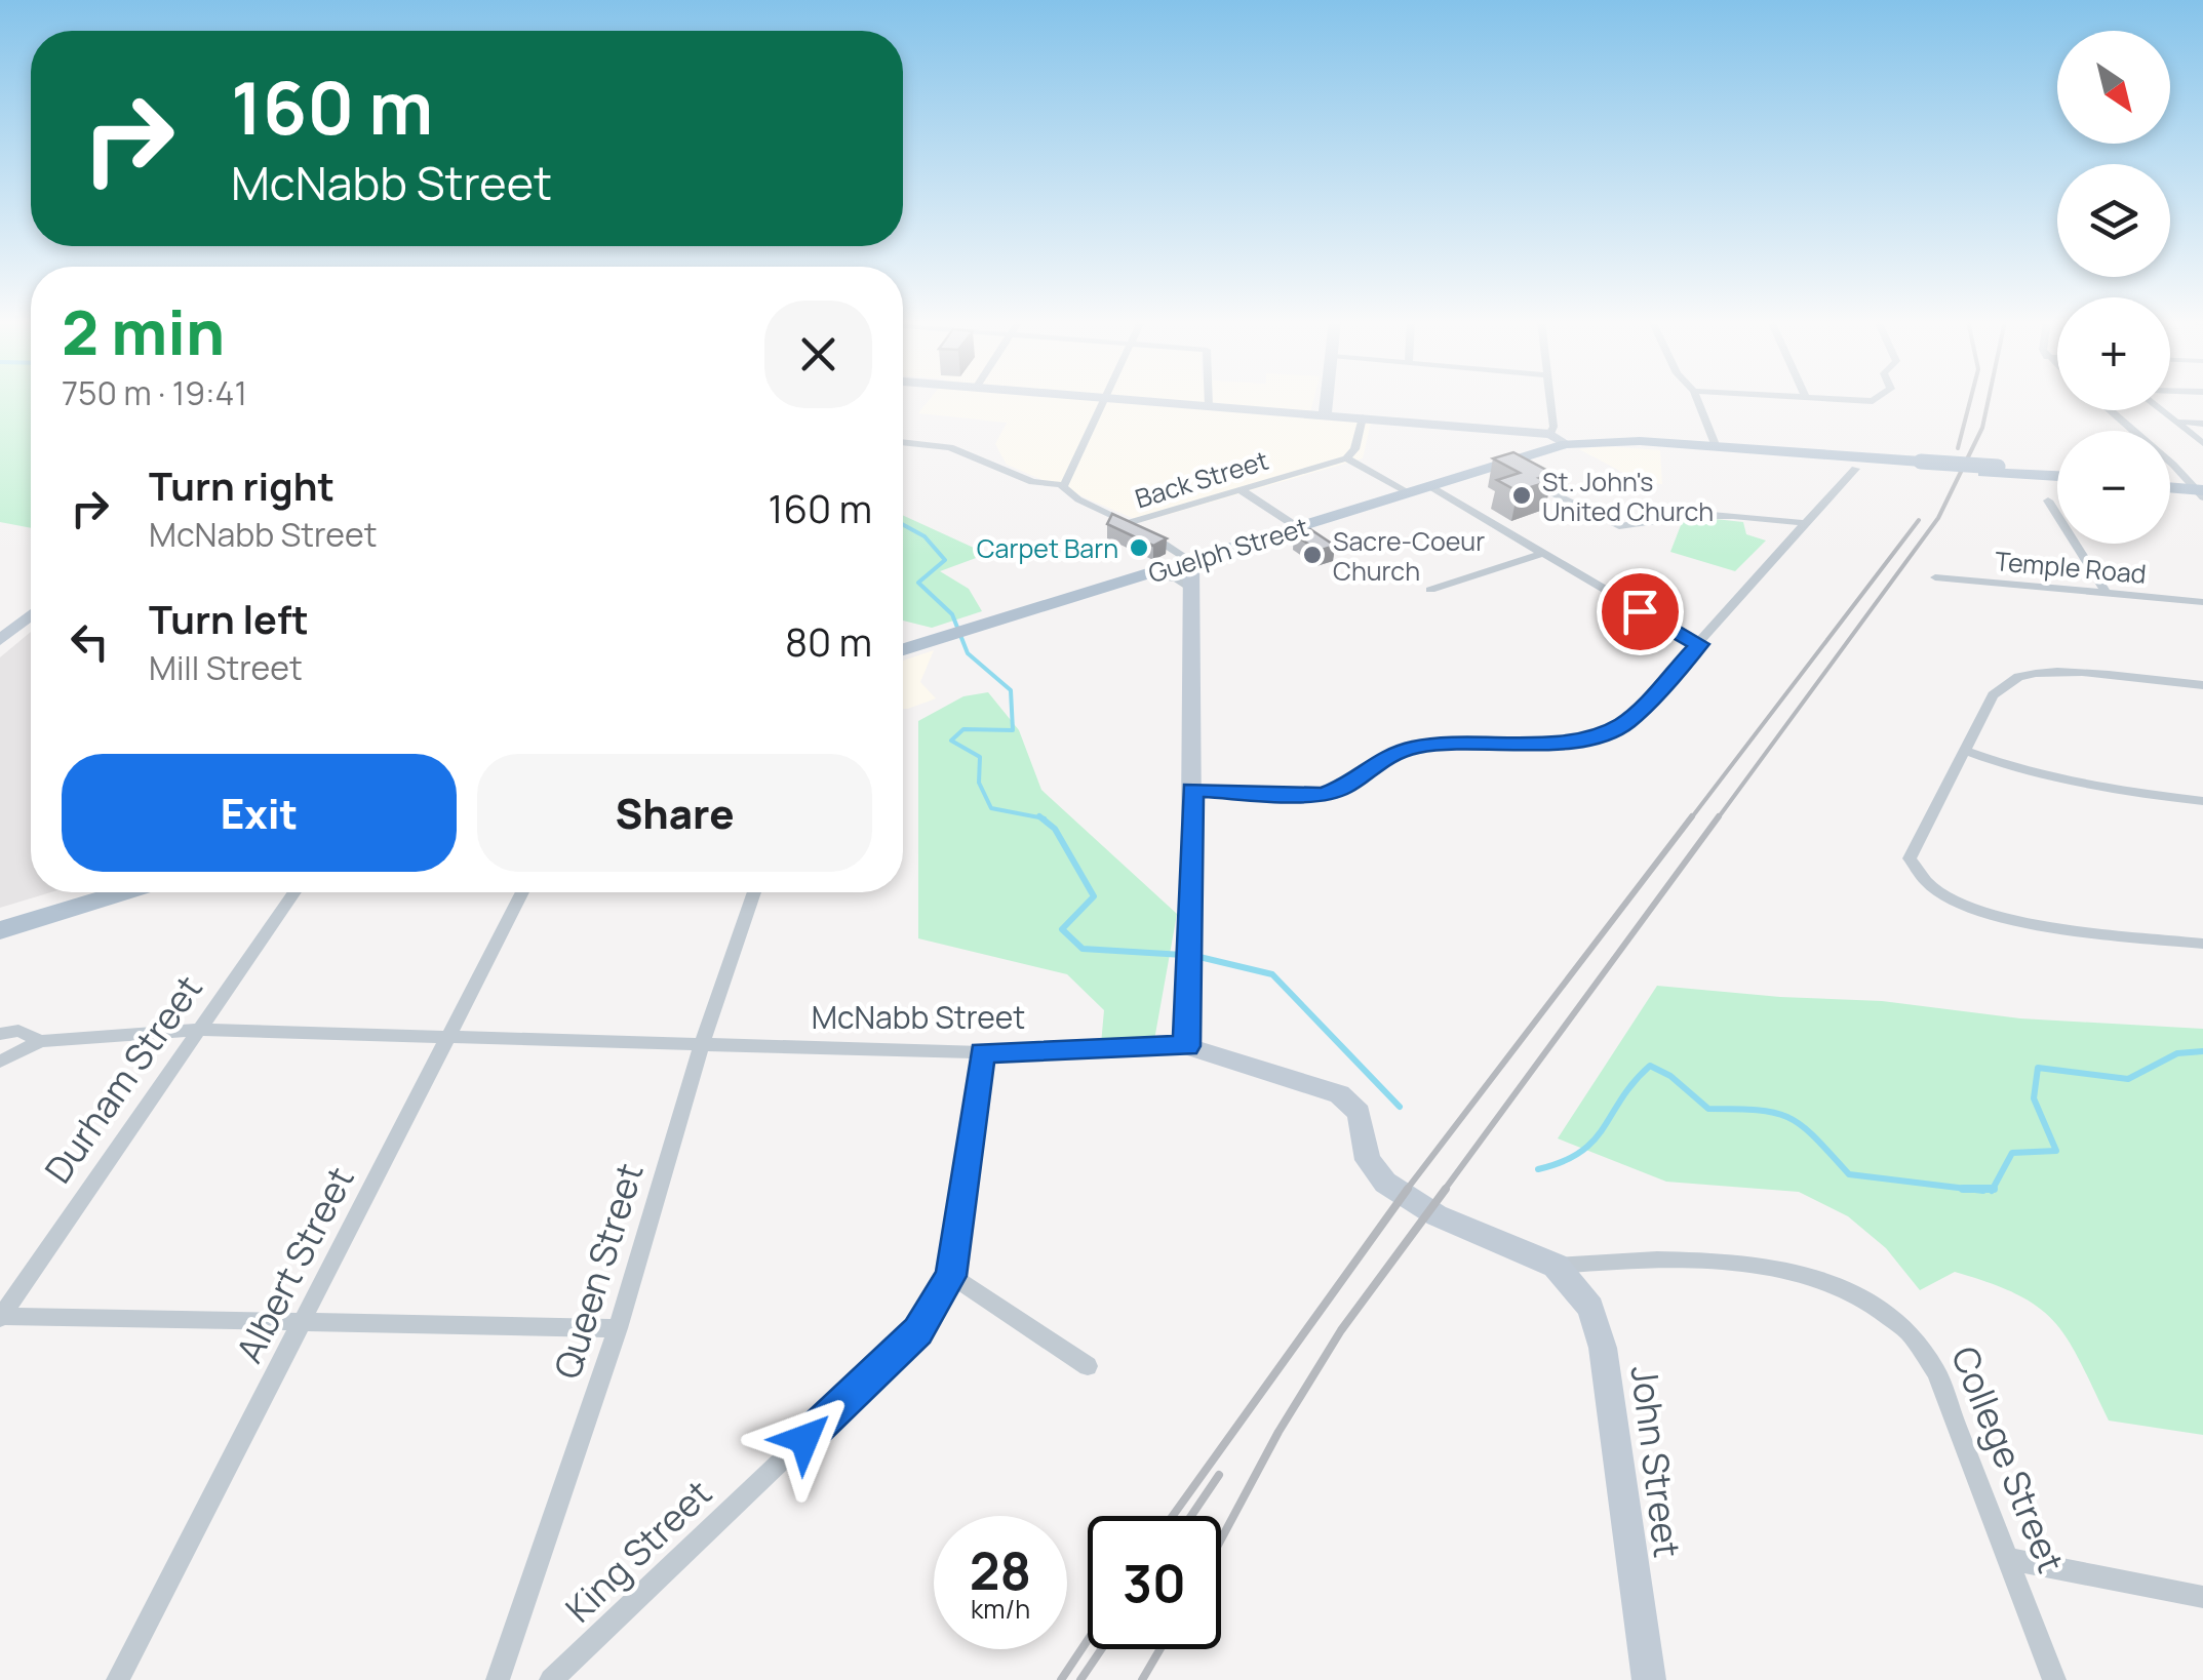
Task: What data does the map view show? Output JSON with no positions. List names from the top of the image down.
{
  "streets": {
    "main road": ["Guelph Street"],
    "street": [
      "Back Street",
      "Temple Road",
      "McNabb Street",
      "Durham Street",
      "Albert Street",
      "Queen Street",
      "College Street",
      "John Street",
      "King Street"
    ]
  },
  "crossings": [
    ["McNabb Street", "Durham Street"],
    ["McNabb Street", "Albert Street"],
    ["McNabb Street", "Queen Street"],
    ["McNabb Street", "College Street"],
    ["McNabb Street", "John Street"],
    ["McNabb Street", "King Street"],
    ["College Street", "John Street"]
  ],
  "places": ["St. John's United Church", "Carpet Barn", "Sacre-Coeur Church"],
  "north": "bottom right",
  "page": {
    "map_buttons": ["+", "−"],
    "turn": ["160 m", "McNabb Street"],
    "heading": ["2 min", "750 m · 19:41"],
    "list": [
      {
        "name": "Turn right",
        "note": "McNabb Street",
        "value": "160 m"
      },
      {
        "name": "Turn left",
        "note": "Mill Street",
        "value": "80 m"
      }
    ],
    "buttons": ["Exit", "Share"],
    "speed": "28 km/h",
    "limit": "30"
  }
}
